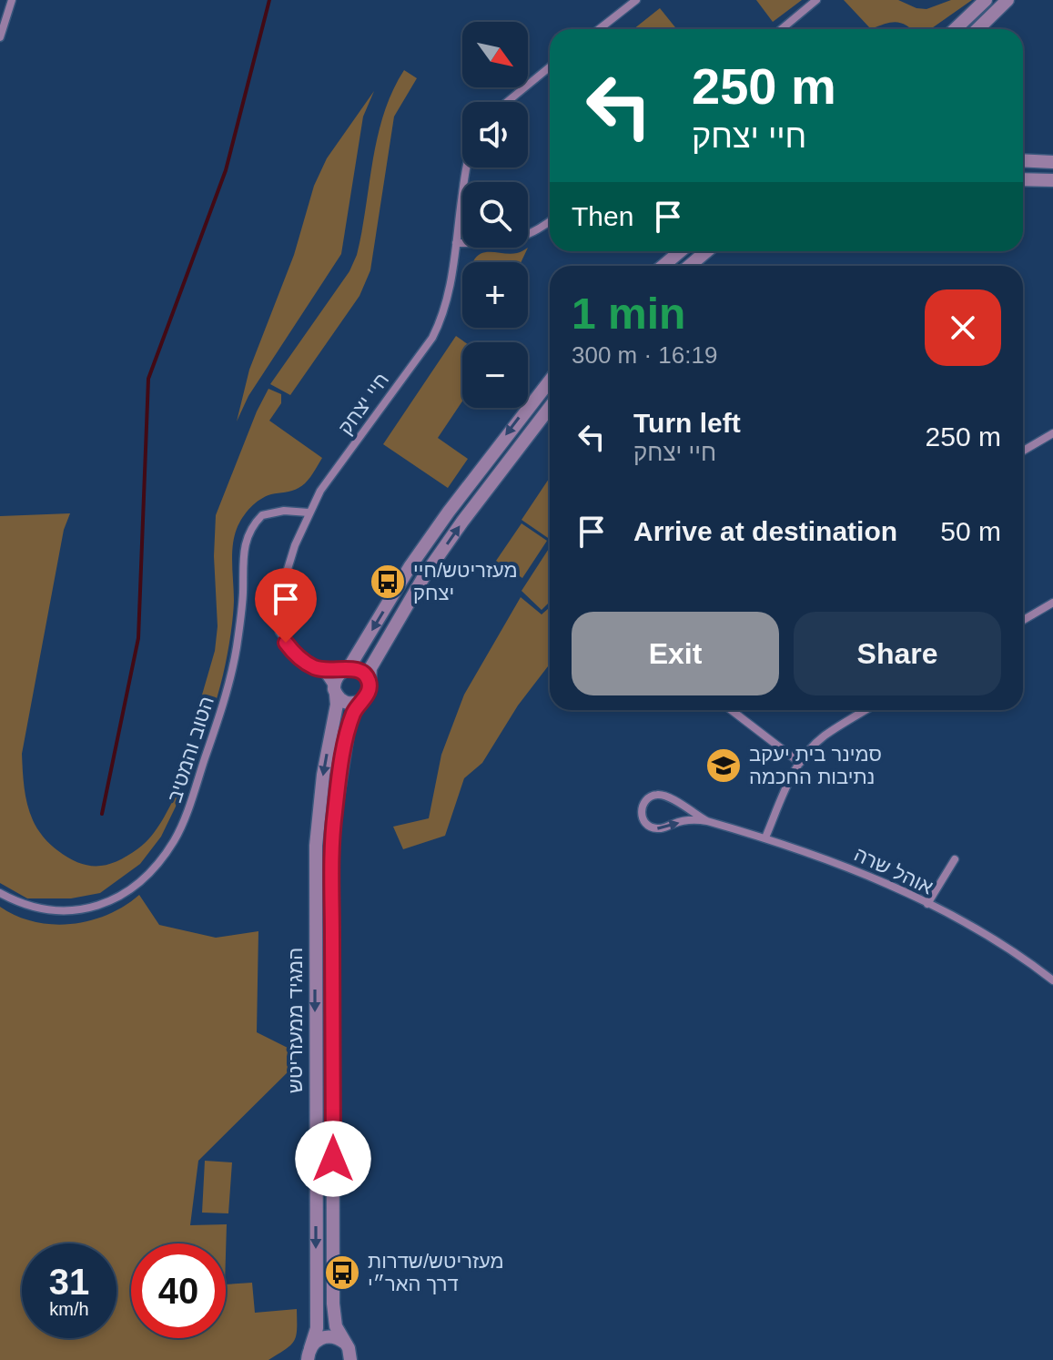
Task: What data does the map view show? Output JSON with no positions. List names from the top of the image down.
{
  "streets": {
    "street": [
      "חיי יצחק",
      "הטוב והמטיב",
      "אוהל שרה",
      "המגיד ממעזריטש"
    ]
  },
  "crossings": [
    ["חיי יצחק", "הטוב והמטיב"],
    ["חיי יצחק", "המגיד ממעזריטש"]
  ],
  "places": {
    "bus stop": ["מעזריטש/חיי יצחק", "מעזריטש/שדרות דרך האר״י"],
    "school or university": ["סמינר בית יעקב נתיבות החכמה"]
  },
  "north": "bottom right",
  "page": {
    "map_buttons": ["+", "−"],
    "turn": ["250 m", "חיי יצחק"],
    "then": "Then",
    "heading": ["1 min", "300 m · 16:19"],
    "list": [
      {
        "name": "Turn left",
        "note": "חיי יצחק",
        "value": "250 m"
      },
      {
        "name": "Arrive at destination",
        "value": "50 m"
      }
    ],
    "buttons": ["Exit", "Share"],
    "speed": "31 km/h",
    "limit": "40"
  }
}
